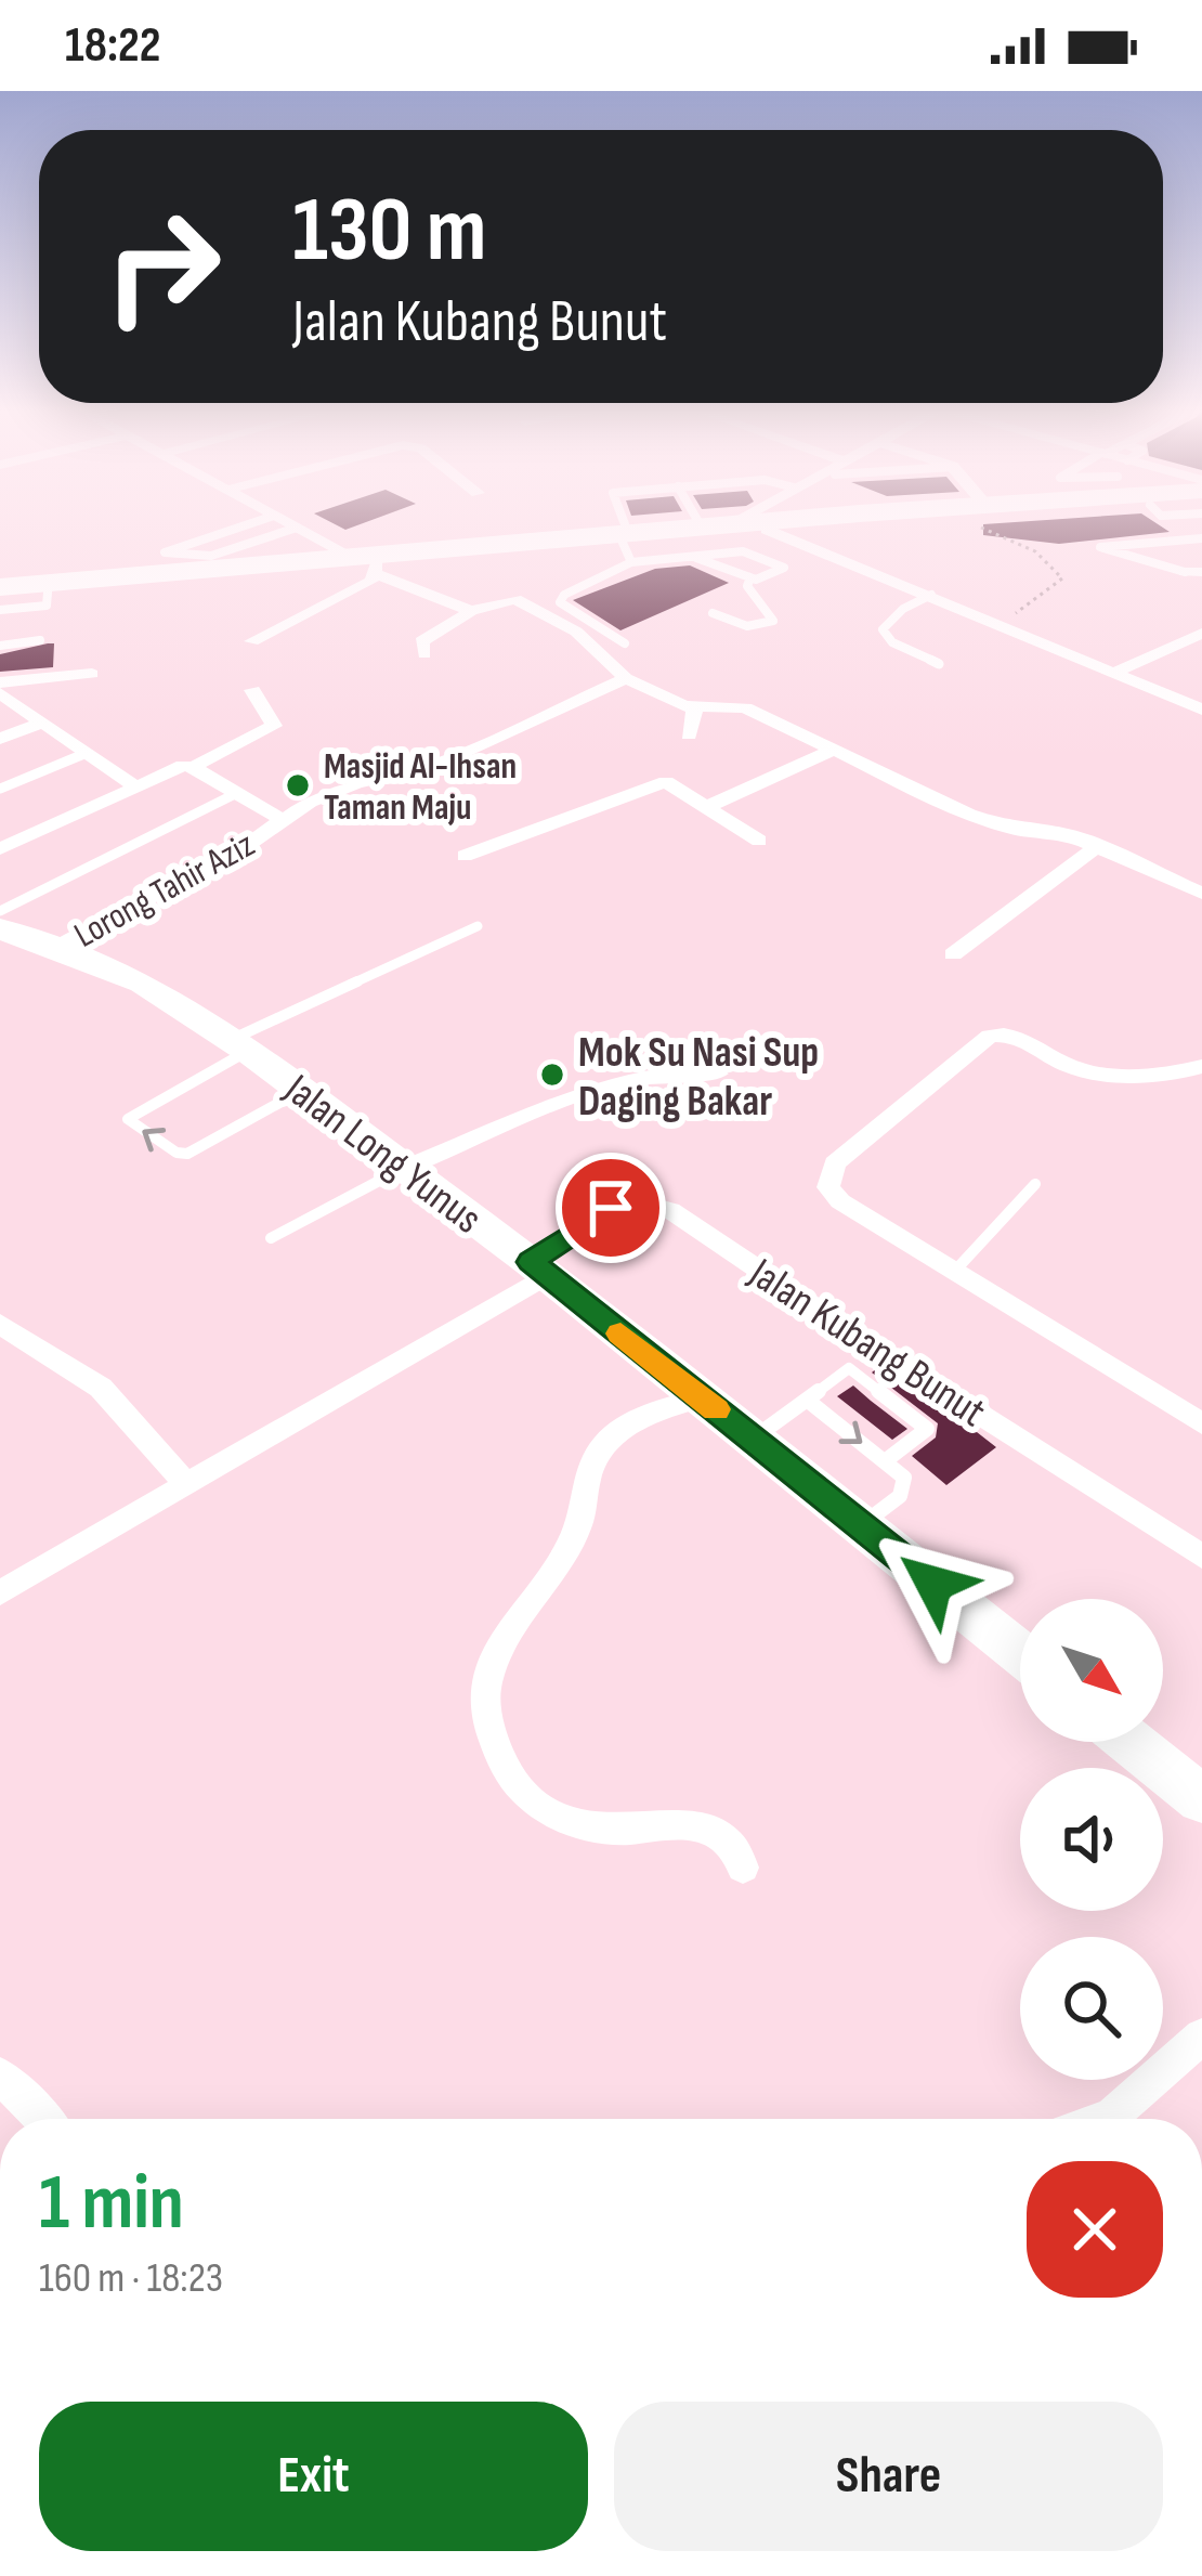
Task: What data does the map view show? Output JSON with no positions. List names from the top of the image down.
{
  "streets": {
    "main road": ["Jalan Long Yunus"],
    "street": ["Lorong Tahir Aziz", "Jalan Kubang Bunut"]
  },
  "crossings": [
    ["Lorong Tahir Aziz", "Jalan Long Yunus"],
    ["Jalan Long Yunus", "Jalan Kubang Bunut"]
  ],
  "places": ["Masjid Al-Ihsan Taman Maju", "Mok Su Nasi Sup Daging Bakar"],
  "north": "bottom right",
  "page": {
    "status": "18:22",
    "turn": ["130 m", "Jalan Kubang Bunut"],
    "heading": ["1 min", "160 m · 18:23"],
    "buttons": ["Exit", "Share"]
  }
}
